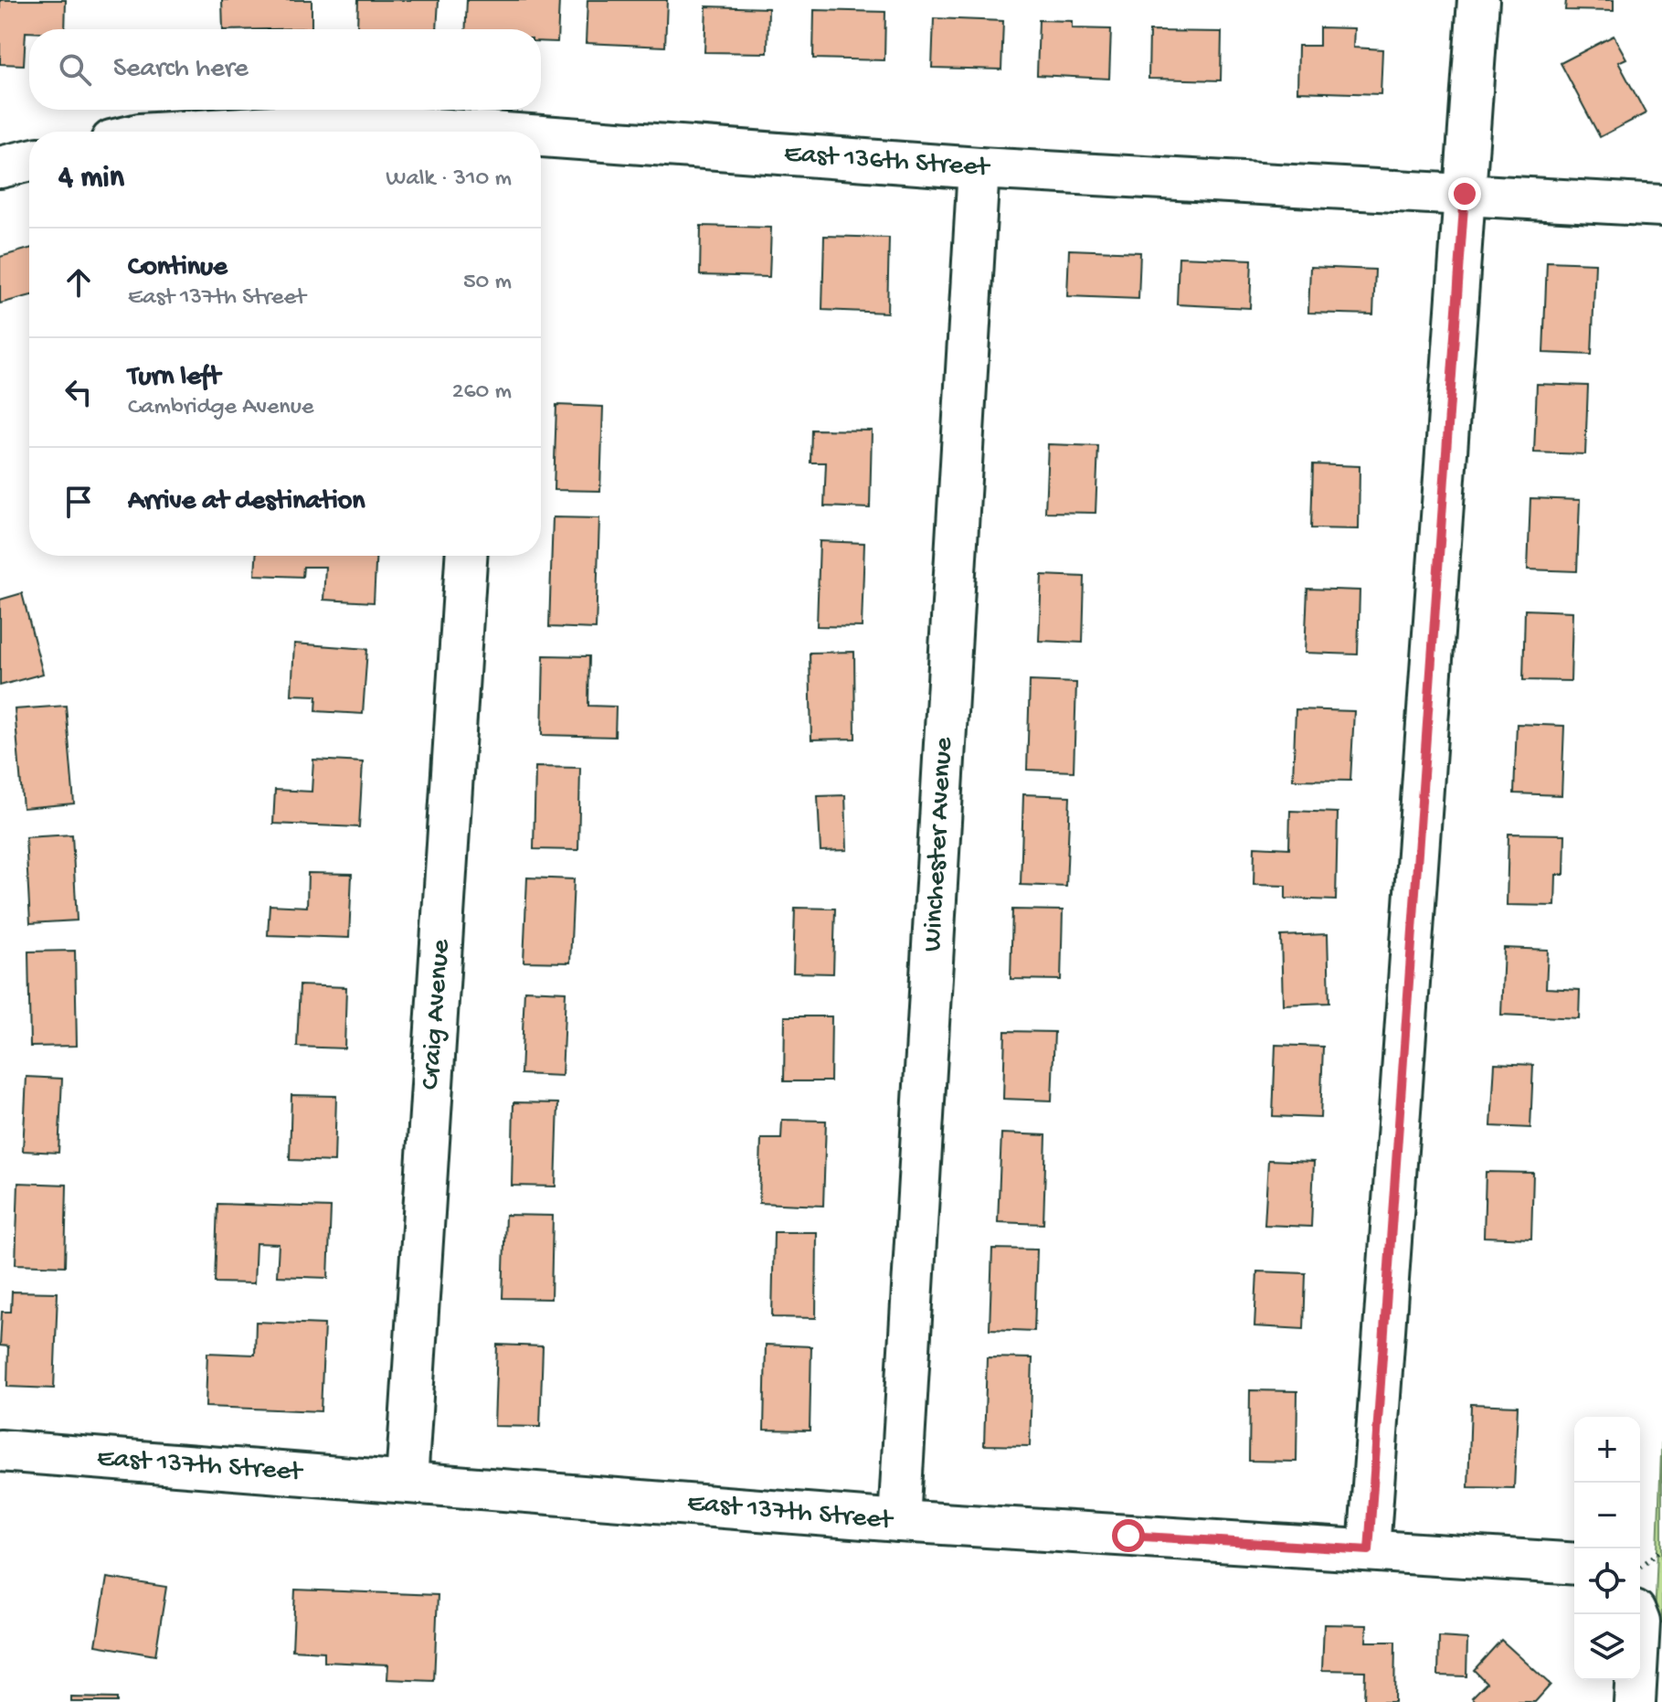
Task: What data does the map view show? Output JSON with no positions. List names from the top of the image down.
{
  "streets": {
    "street": [
      "East 136th Street",
      "Winchester Avenue",
      "Craig Avenue",
      "East 137th Street"
    ]
  },
  "crossings": [
    ["East 136th Street", "Winchester Avenue"],
    ["Winchester Avenue", "East 137th Street"],
    ["Craig Avenue", "East 137th Street"]
  ],
  "page": {
    "search": "Search here",
    "heading": ["4 min", "Walk · 310 m"],
    "list": [
      ["Continue", "East 137th Street", "50 m"],
      ["Turn left", "Cambridge Avenue", "260 m"],
      "Arrive at destination"
    ],
    "map_buttons": ["+", "−"]
  }
}
